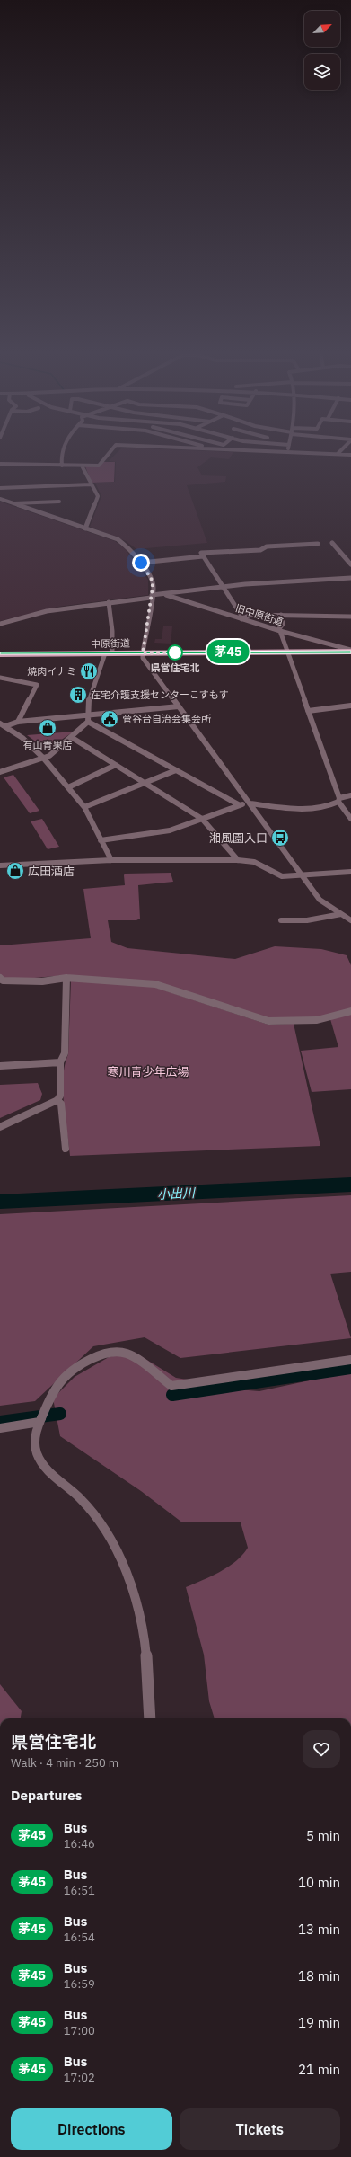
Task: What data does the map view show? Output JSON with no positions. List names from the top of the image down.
{
  "streets": {
    "main road": ["中原街道"],
    "street": ["旧中原街道"]
  },
  "crossings": [
    ["旧中原街道", "中原街道"]
  ],
  "water": ["小出川"],
  "parks": ["寒川青少年広場"],
  "places": {
    "other": ["県営住宅北"],
    "restaurant": ["焼肉イナミ"],
    "building": ["在宅介護支援センターこすもす"],
    "public building": ["菅谷台自治会集会所"],
    "shop": ["有山青果店", "広田酒店"],
    "bus stop": ["湘風園入口"]
  },
  "lines": ["bus line 茅45"],
  "north": "top right",
  "page": {
    "on_map": "茅45",
    "heading": [
      ["県営住宅北", "Walk · 4 min · 250 m"],
      "Departures"
    ],
    "list": [
      {
        "mark": "茅45",
        "name": "Bus",
        "note": "16:46",
        "value": "5 min"
      },
      {
        "mark": "茅45",
        "name": "Bus",
        "note": "16:51",
        "value": "10 min"
      },
      {
        "mark": "茅45",
        "name": "Bus",
        "note": "16:54",
        "value": "13 min"
      },
      {
        "mark": "茅45",
        "name": "Bus",
        "note": "16:59",
        "value": "18 min"
      },
      {
        "mark": "茅45",
        "name": "Bus",
        "note": "17:00",
        "value": "19 min"
      },
      {
        "mark": "茅45",
        "name": "Bus",
        "note": "17:02",
        "value": "21 min"
      }
    ],
    "buttons": ["Directions", "Tickets"]
  }
}
